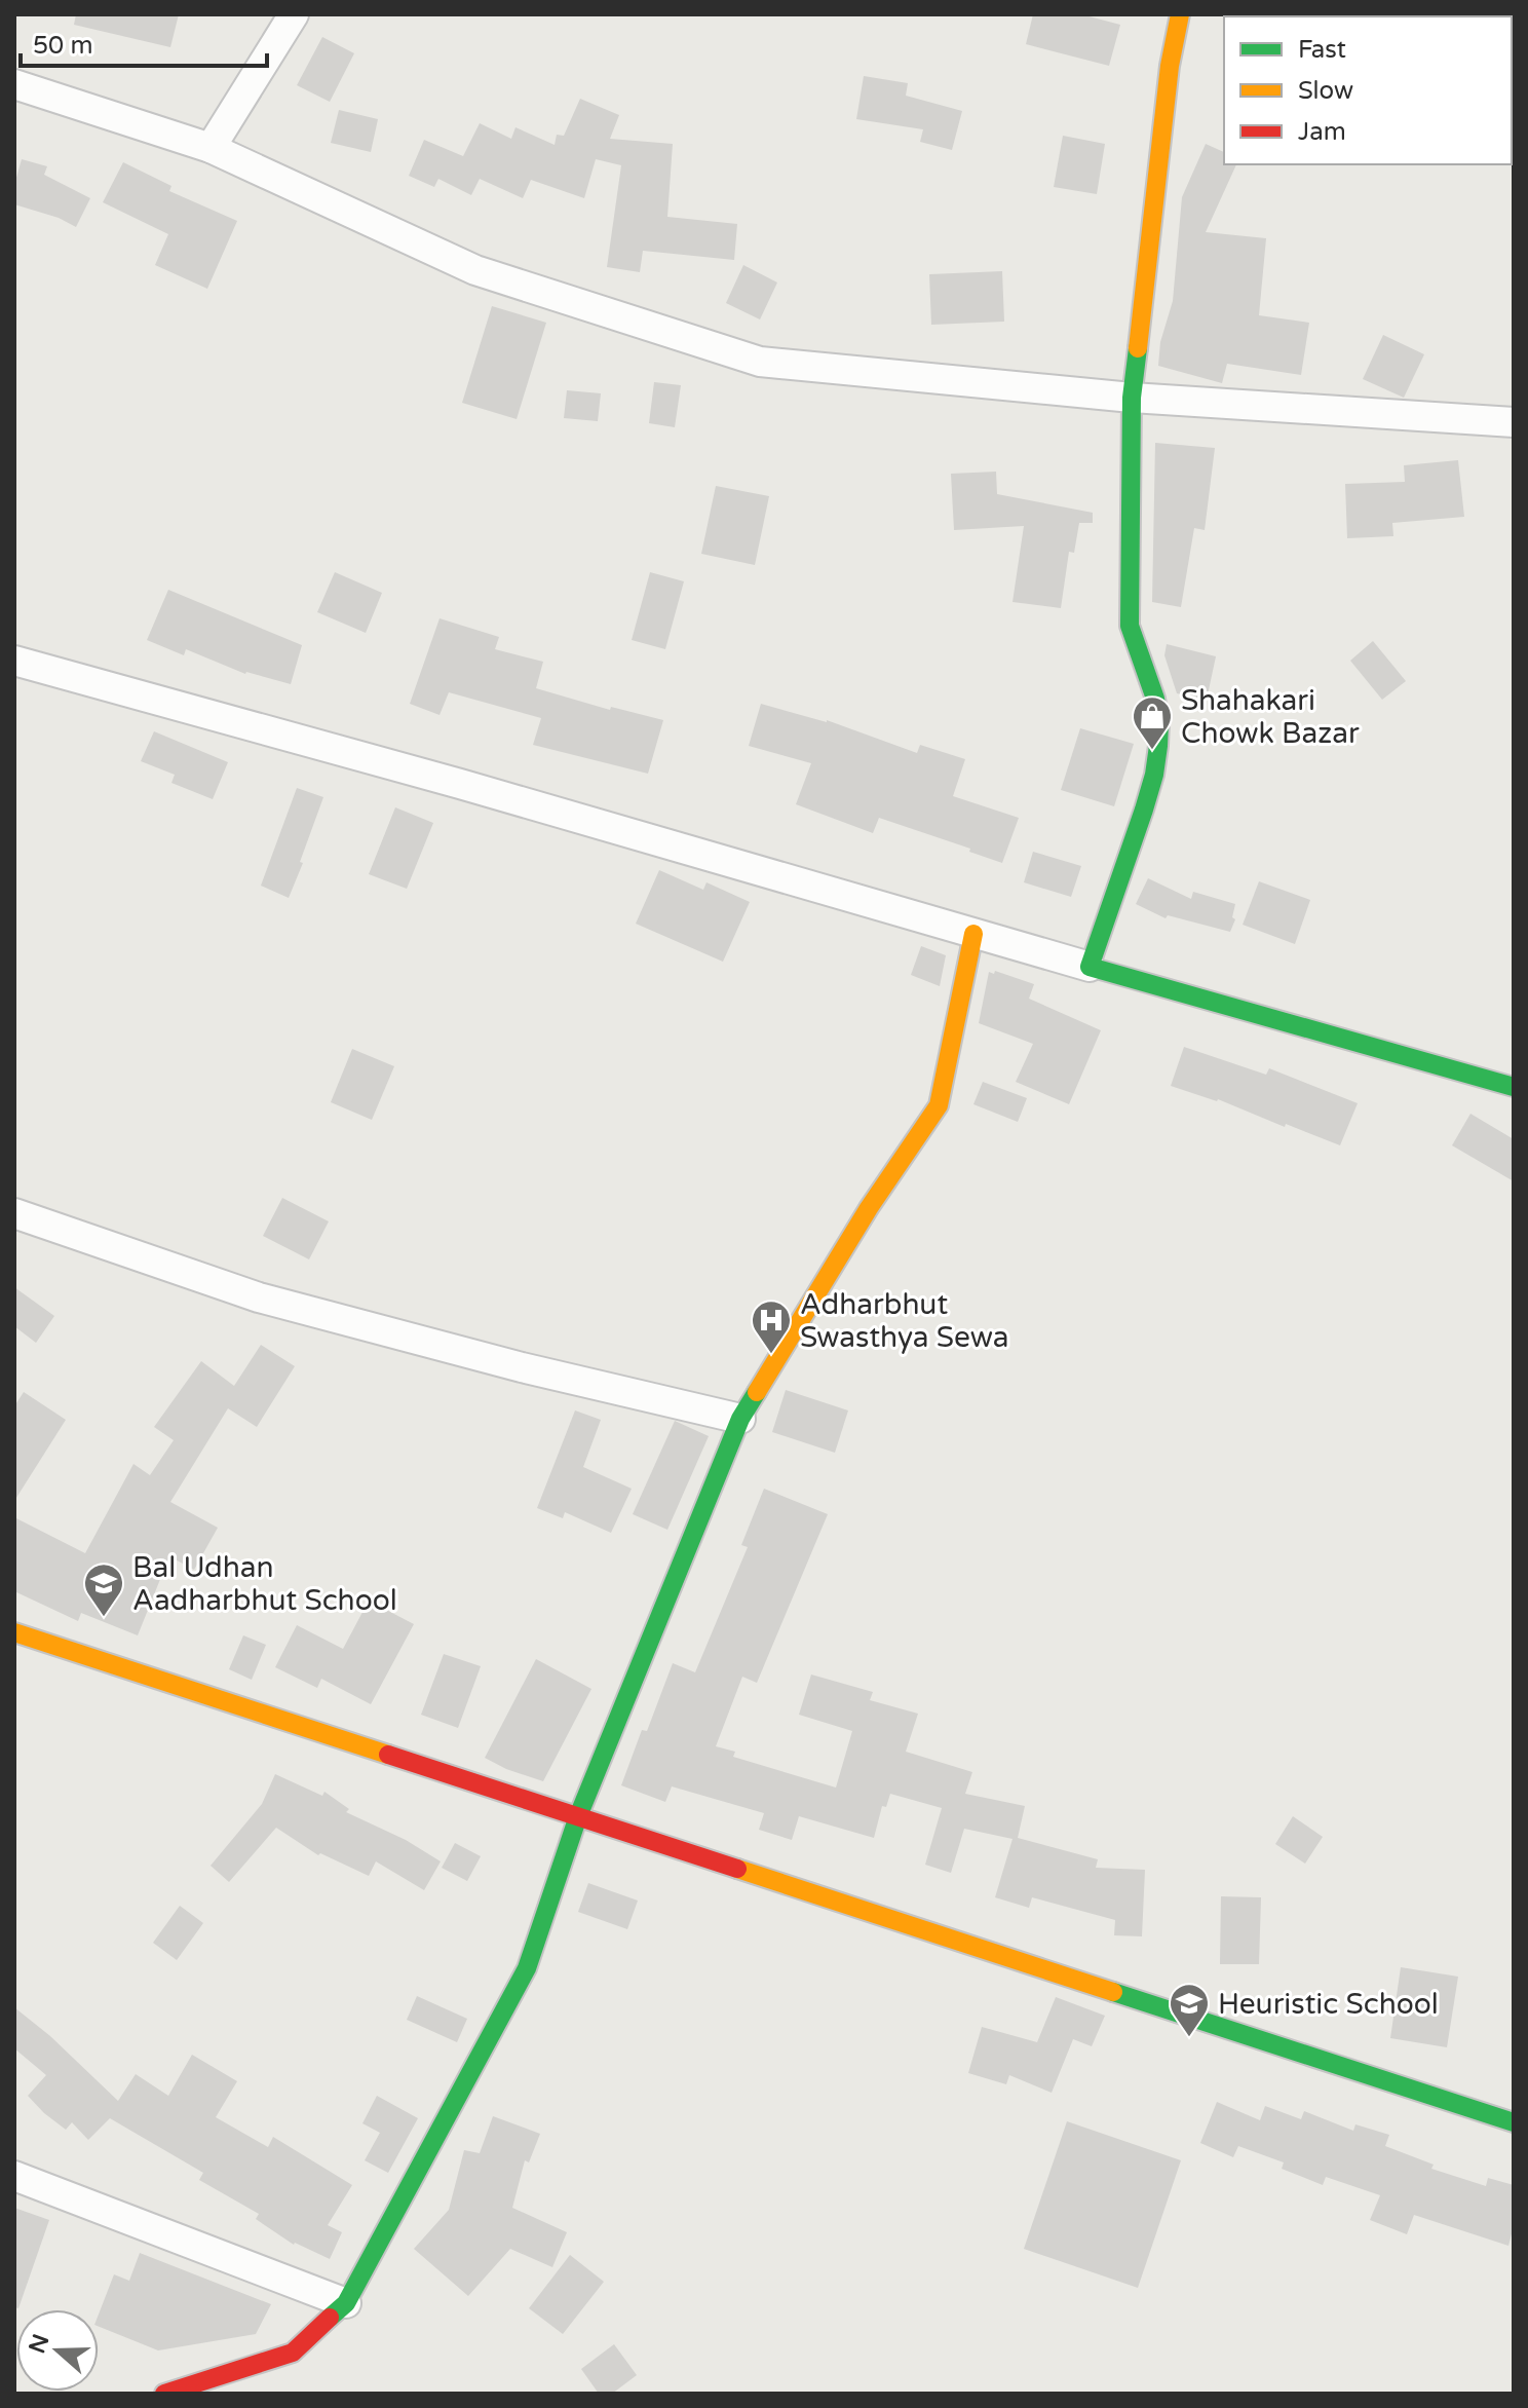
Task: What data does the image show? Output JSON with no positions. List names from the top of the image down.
{
  "places": {
    "shop": ["Shahakari Chowk Bazar"],
    "hospital": ["Adharbhut Swasthya Sewa"],
    "school or university": ["Bal Udhan Aadharbhut School", "Heuristic School"]
  },
  "legend": ["Fast", "Slow", "Jam"],
  "scale_bar": "50 m",
  "north": "left"
}
